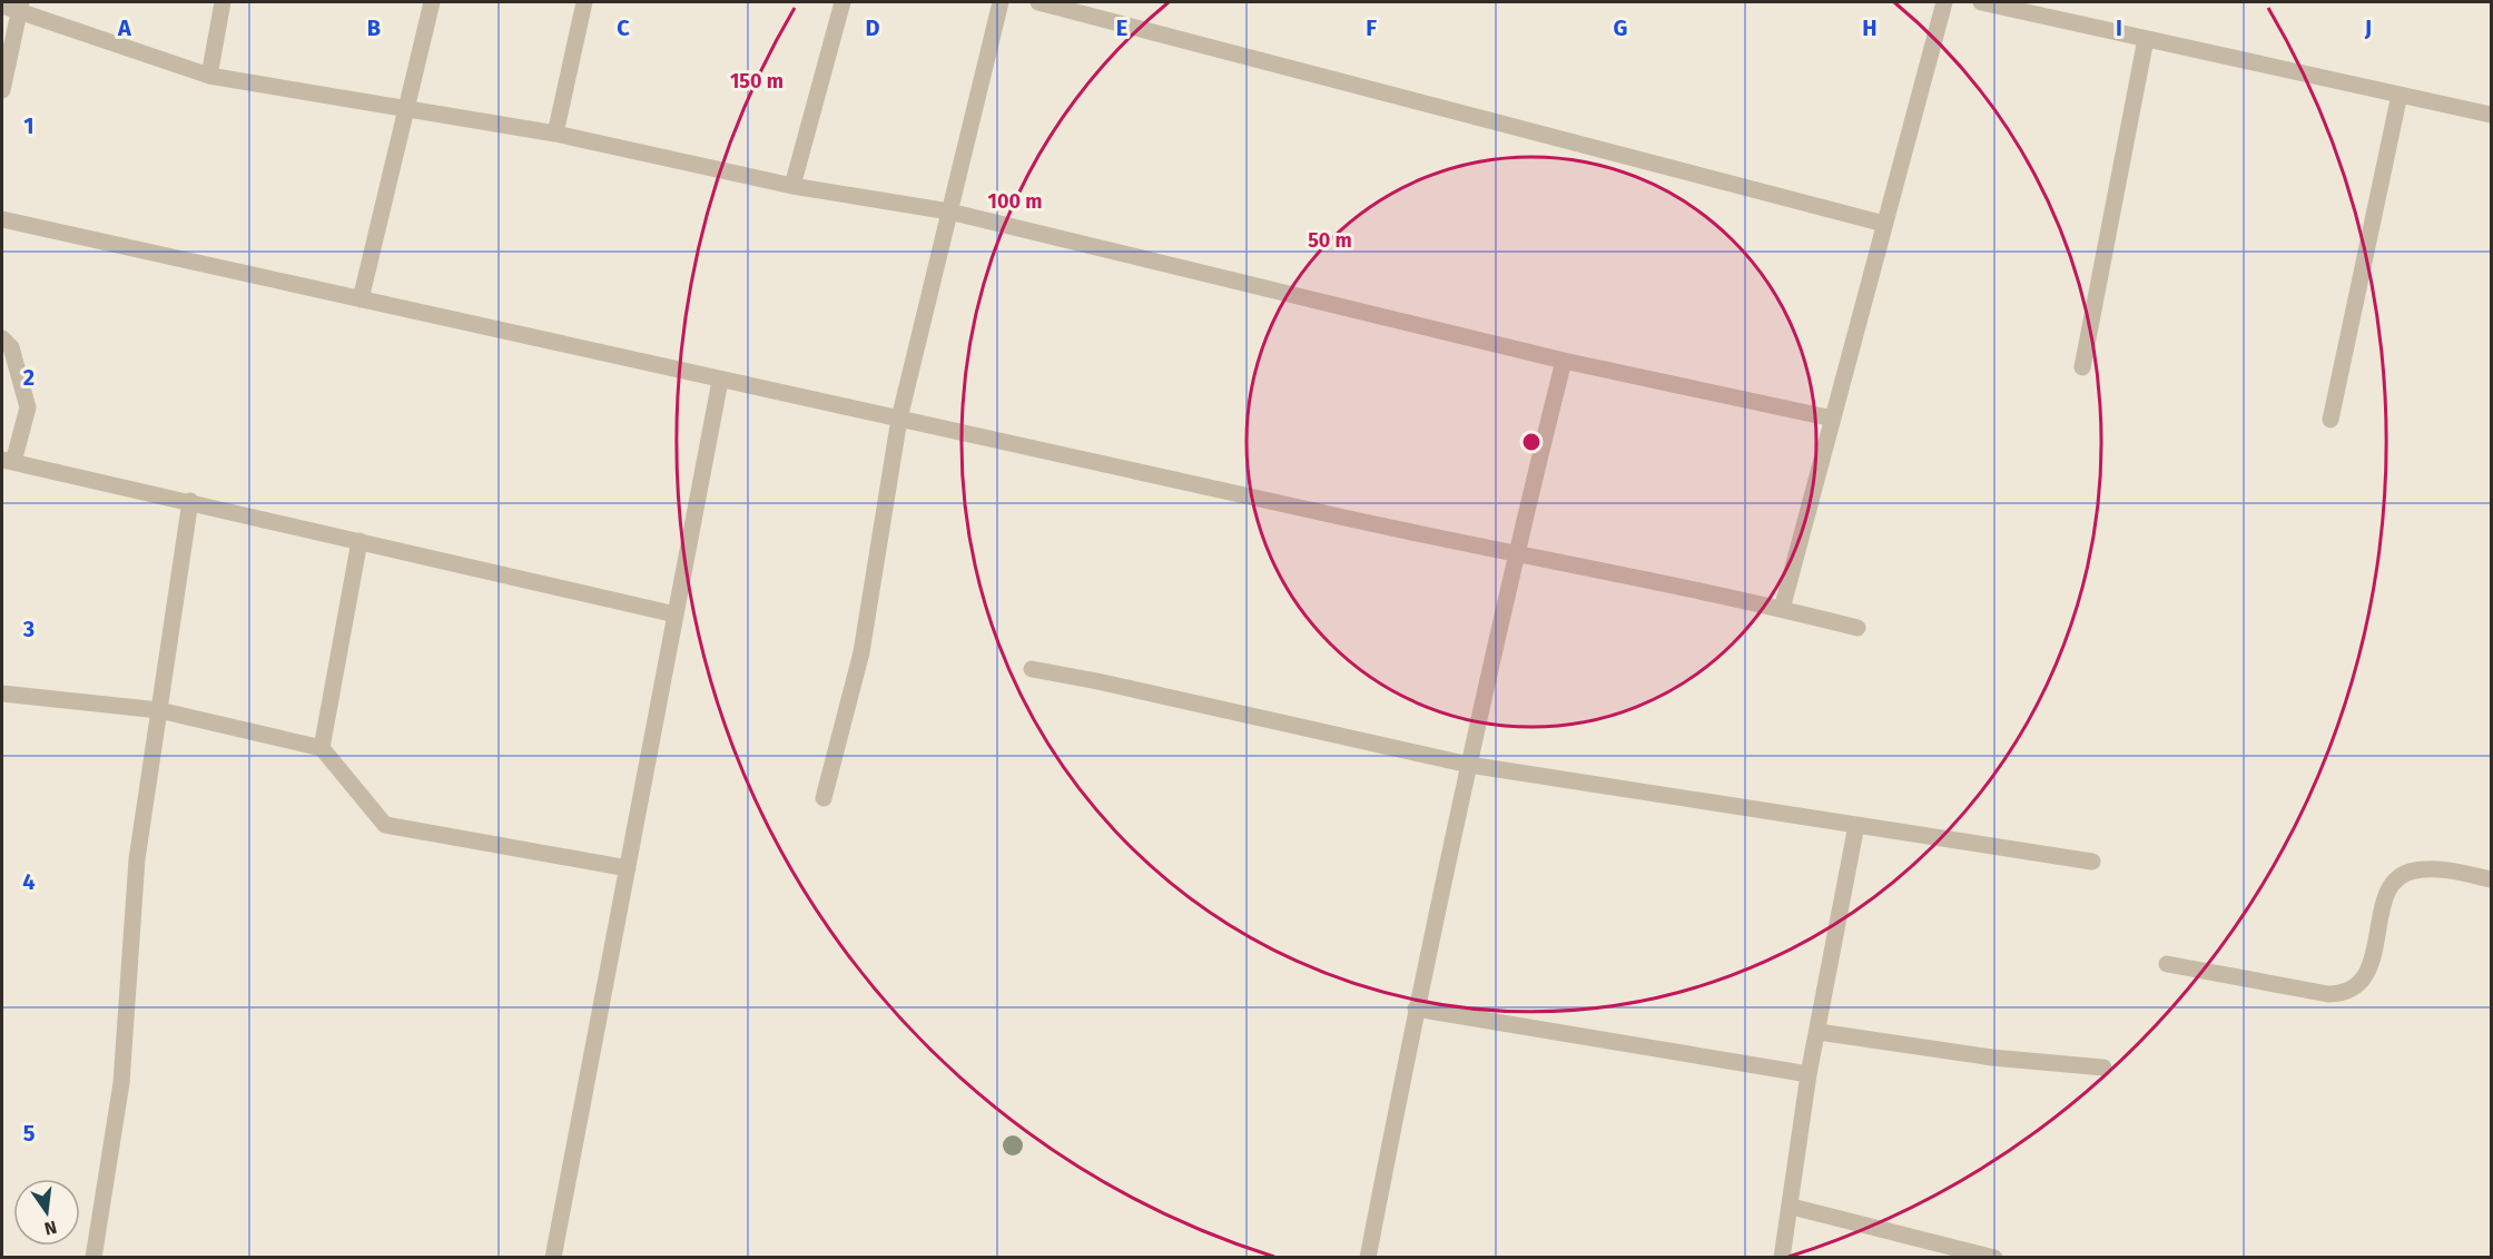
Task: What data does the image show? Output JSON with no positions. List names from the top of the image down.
{
  "north": "bottom",
  "grid": {
    "columns": [
      "A",
      "B",
      "C",
      "D",
      "E",
      "F",
      "G",
      "H",
      "I",
      "J"
    ],
    "rows": [
      "1",
      "2",
      "3",
      "4",
      "5"
    ]
  },
  "rings": ["150 m", "100 m", "50 m"]
}
